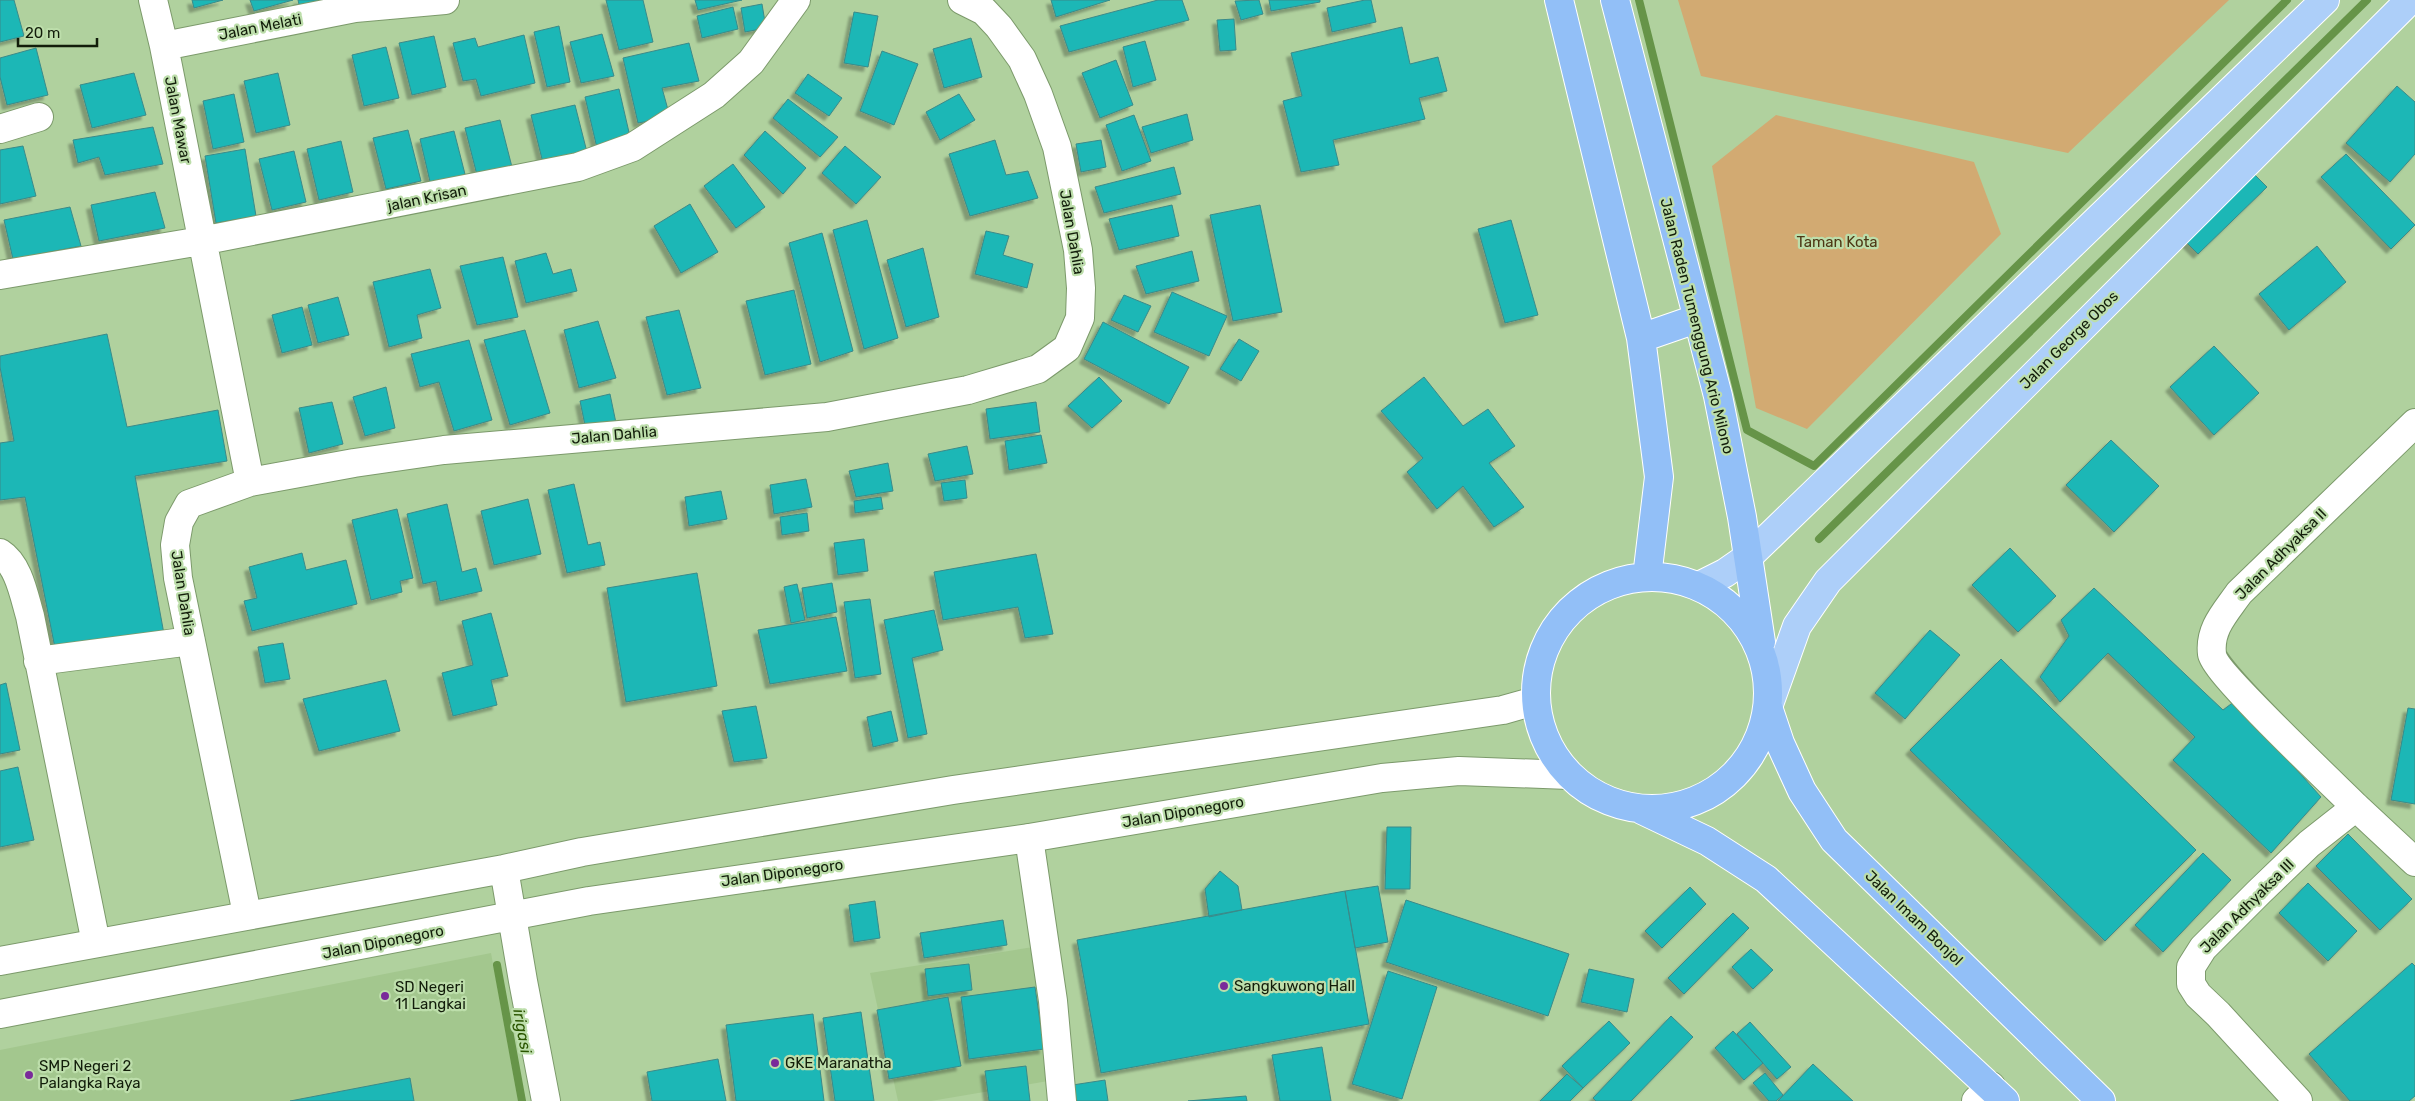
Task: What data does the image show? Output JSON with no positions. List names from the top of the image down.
{
  "streets": {
    "highway": ["Jalan Raden Tumenggung Ario Milono", "Jalan Imam Bonjol"],
    "main road": ["Jalan George Obos"],
    "street": [
      "Jalan Melati",
      "Jalan Mawar",
      "jalan Krisan",
      "Jalan Dahlia",
      "Jalan Adhyaksa II",
      "Jalan Diponegoro",
      "Jalan Adhyaksa III"
    ]
  },
  "crossings": [
    ["Jalan Melati", "Jalan Mawar"],
    ["Jalan Mawar", "jalan Krisan"],
    ["Jalan Mawar", "Jalan Dahlia"],
    ["Jalan George Obos", "Jalan Imam Bonjol"],
    ["Jalan Adhyaksa II", "Jalan Adhyaksa III"]
  ],
  "water": ["irigasi"],
  "parks": ["Taman Kota"],
  "places": [
    "Sangkuwong Hall",
    "SD Negeri 11 Langkai",
    "GKE Maranatha",
    "SMP Negeri 2 Palangka Raya"
  ],
  "scale_bar": "20 m"
}
